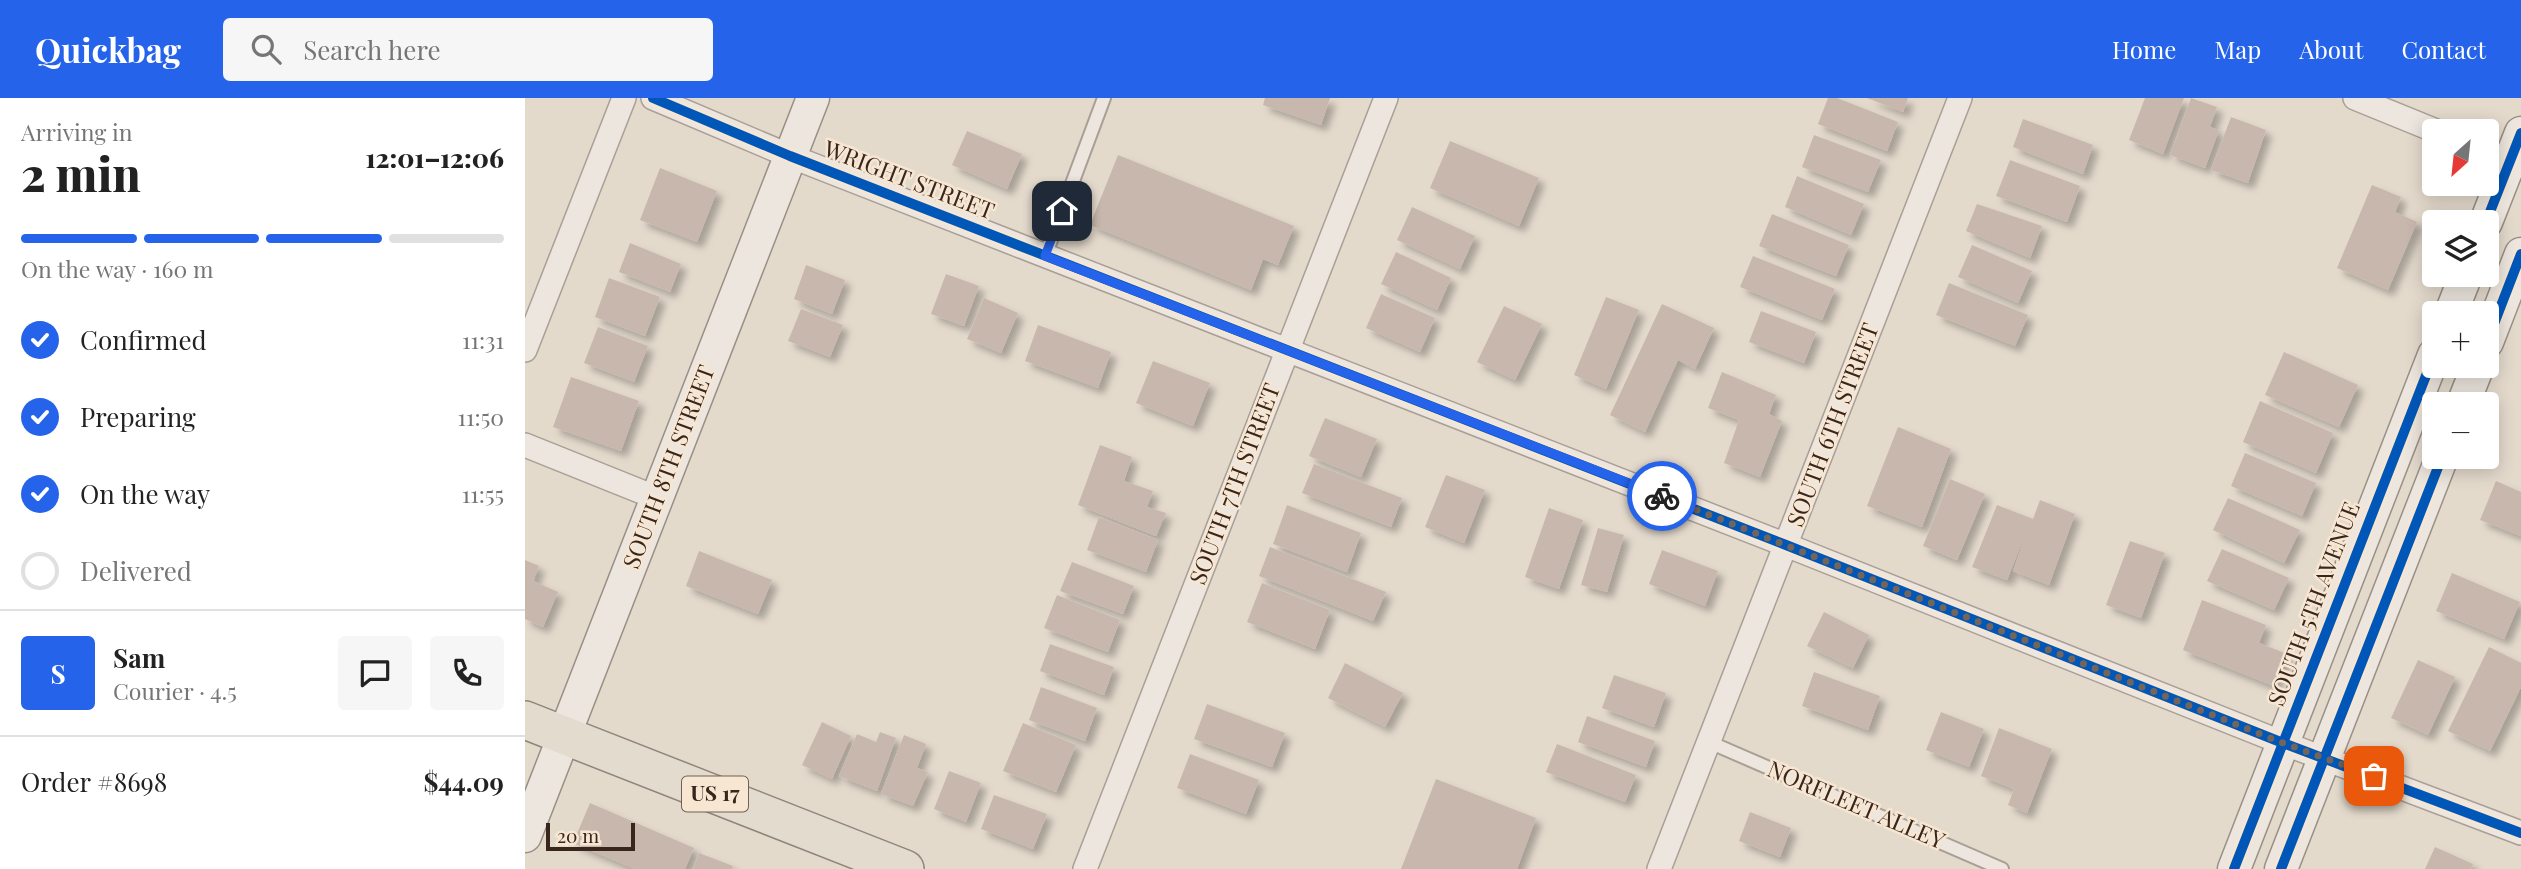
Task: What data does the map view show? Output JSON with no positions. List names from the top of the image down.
{
  "streets": {
    "main road": ["US 17"],
    "street": [
      "WRIGHT STREET",
      "SOUTH 6TH STREET",
      "SOUTH 8TH STREET",
      "SOUTH 7TH STREET",
      "SOUTH 5TH AVENUE"
    ],
    "lane": ["NORFLEET ALLEY"]
  },
  "crossings": [
    ["WRIGHT STREET", "SOUTH 6TH STREET"],
    ["WRIGHT STREET", "SOUTH 8TH STREET"],
    ["WRIGHT STREET", "SOUTH 7TH STREET"],
    ["WRIGHT STREET", "SOUTH 5TH AVENUE"],
    ["SOUTH 6TH STREET", "NORFLEET ALLEY"],
    ["SOUTH 8TH STREET", "US 17"]
  ],
  "scale_bar": "20 m",
  "north": "bottom left",
  "page": {
    "header": "Quickbag",
    "search": "Search here",
    "nav": [
      "Home",
      "Map",
      "About",
      "Contact"
    ],
    "heading": ["2 min", "Arriving in", "12:01–12:06"],
    "panel": [
      "Sam",
      "Courier · 4.5",
      "Order #8698",
      "$44.09"
    ],
    "map_buttons": ["+", "−"],
    "bar": "On the way · 160 m",
    "list": [
      ["Confirmed", "11:31"],
      ["Preparing", "11:50"],
      ["On the way", "11:55"],
      "Delivered"
    ],
    "round": "S",
    "scale": "20 m"
  }
}
